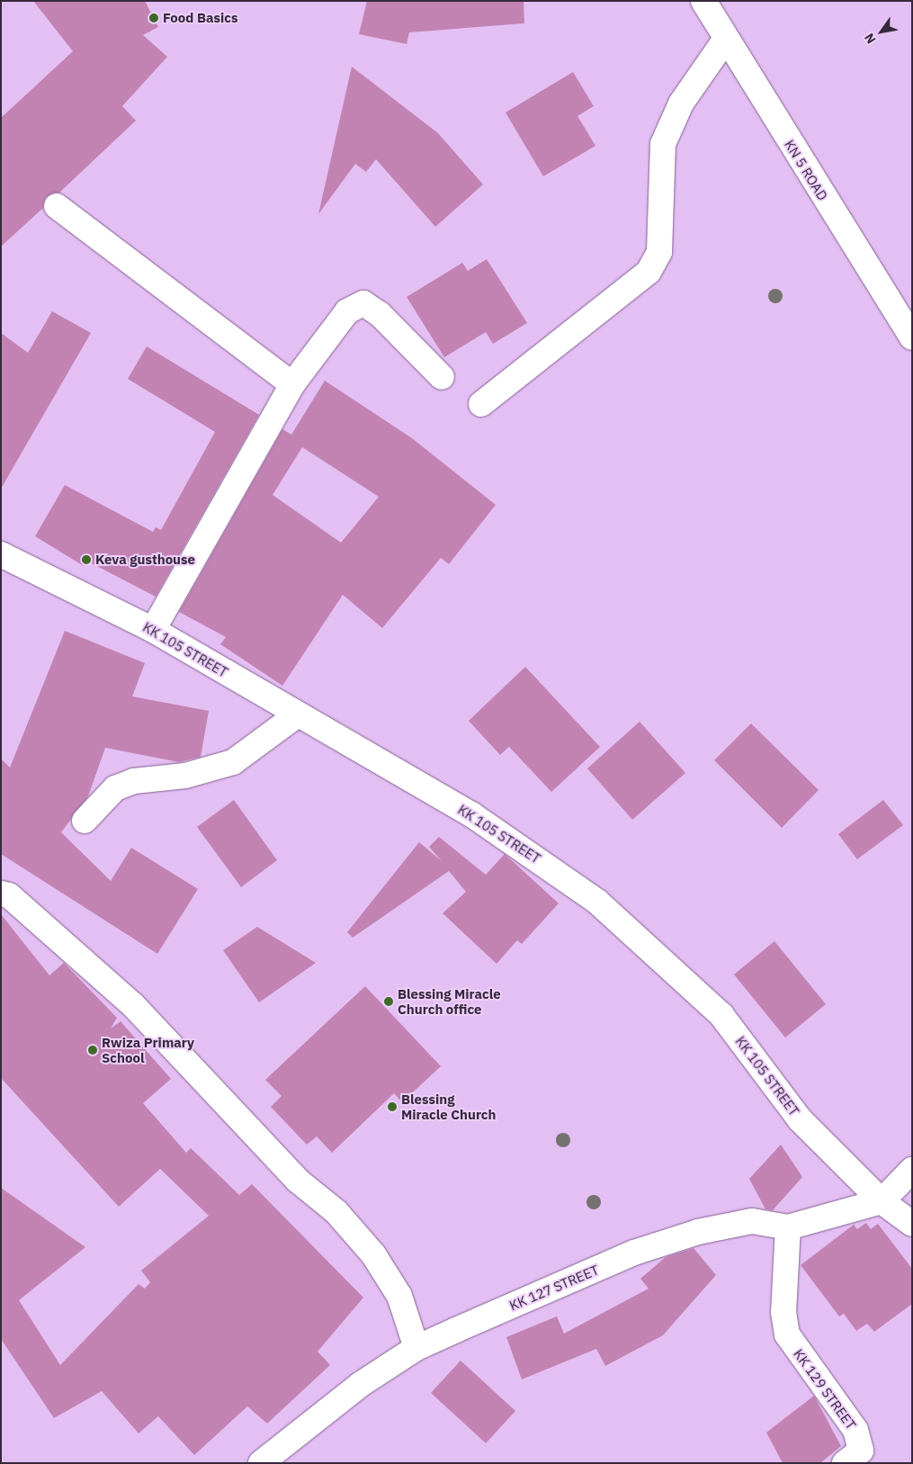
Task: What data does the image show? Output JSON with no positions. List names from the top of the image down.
{
  "streets": {
    "street": [
      "KN 5 ROAD",
      "KK 105 STREET",
      "KK 127 STREET",
      "KK 129 STREET"
    ]
  },
  "crossings": [
    ["KK 105 STREET", "KK 127 STREET"],
    ["KK 127 STREET", "KK 129 STREET"]
  ],
  "places": [
    "Food Basics",
    "Keva gusthouse",
    "Blessing Miracle Church office",
    "Rwiza Primary School",
    "Blessing Miracle Church"
  ],
  "north": "bottom left"
}
